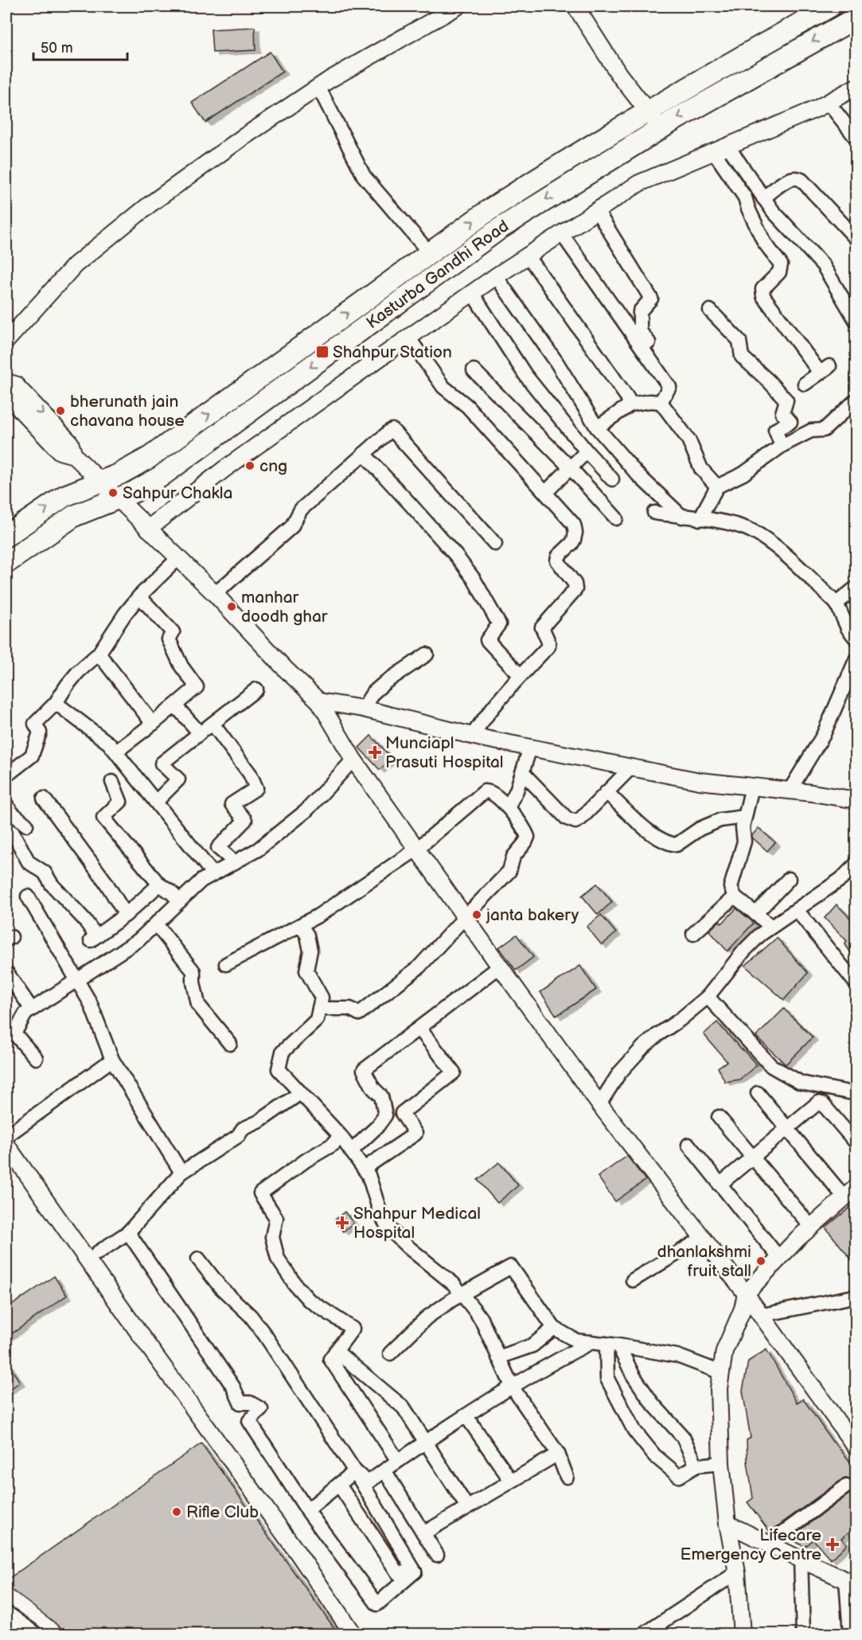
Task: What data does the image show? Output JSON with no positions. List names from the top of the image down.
{
  "streets": {
    "main road": ["Kasturba Gandhi Road"]
  },
  "places": {
    "transit": ["Shahpur Station"],
    "other": [
      "bherunath jain chavana house",
      "cng",
      "Sahpur Chakla",
      "manhar doodh ghar",
      "janta bakery",
      "dhanlakshmi fruit stall",
      "Rifle Club"
    ],
    "health": ["Munciapl Prasuti Hospital", "Shahpur Medical Hospital", "Lifecare Emergency Centre"]
  },
  "scale_bar": "50 m"
}
